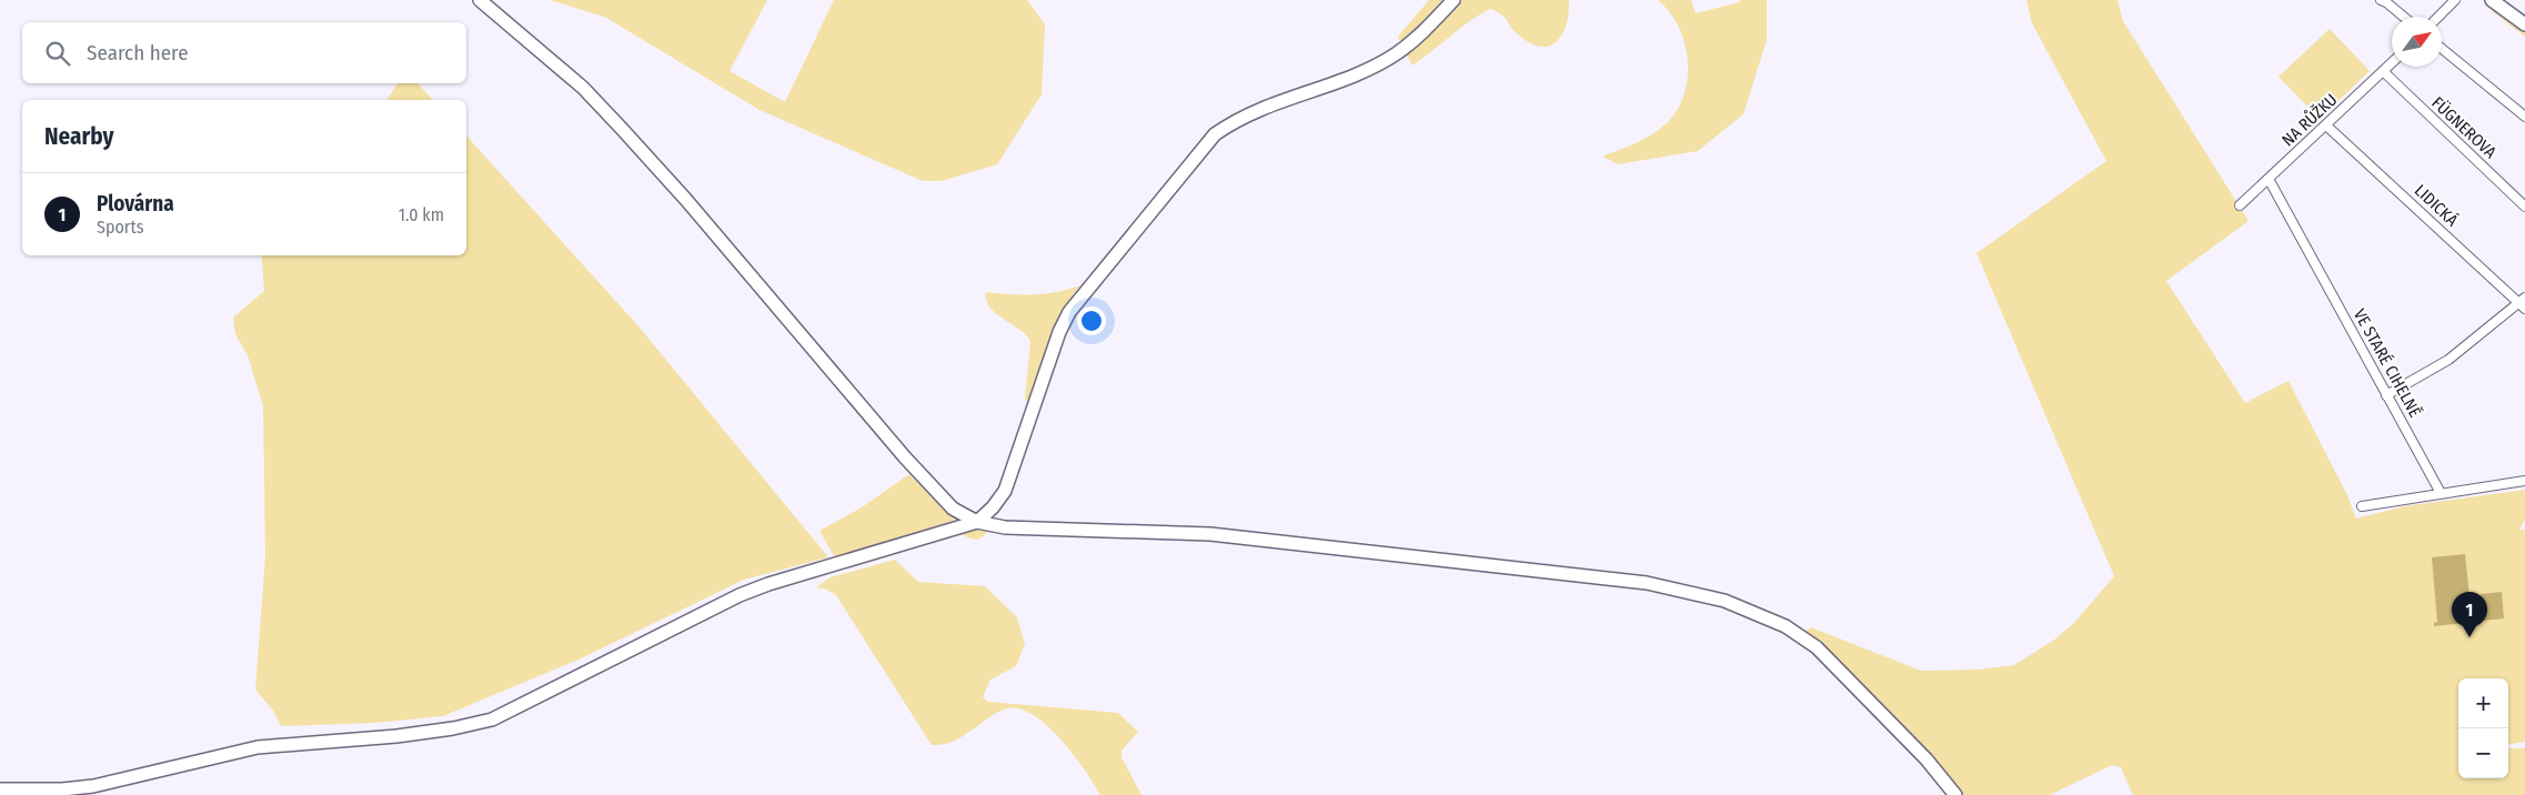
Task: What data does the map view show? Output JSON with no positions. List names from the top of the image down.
{
  "streets": {
    "street": [
      "NA RŮŽKU",
      "FÜGNEROVA",
      "LIDICKÁ",
      "VE STARÉ CIHELNĚ"
    ]
  },
  "crossings": [
    ["NA RŮŽKU", "FÜGNEROVA"],
    ["NA RŮŽKU", "LIDICKÁ"],
    ["NA RŮŽKU", "VE STARÉ CIHELNĚ"]
  ],
  "north": "top right",
  "page": {
    "search": "Search here",
    "heading": "Nearby",
    "list": [
      {
        "mark": "1",
        "name": "Plovárna",
        "note": "Sports",
        "value": "1.0 km"
      }
    ],
    "pins": "1",
    "map_buttons": ["+", "−"]
  }
}
